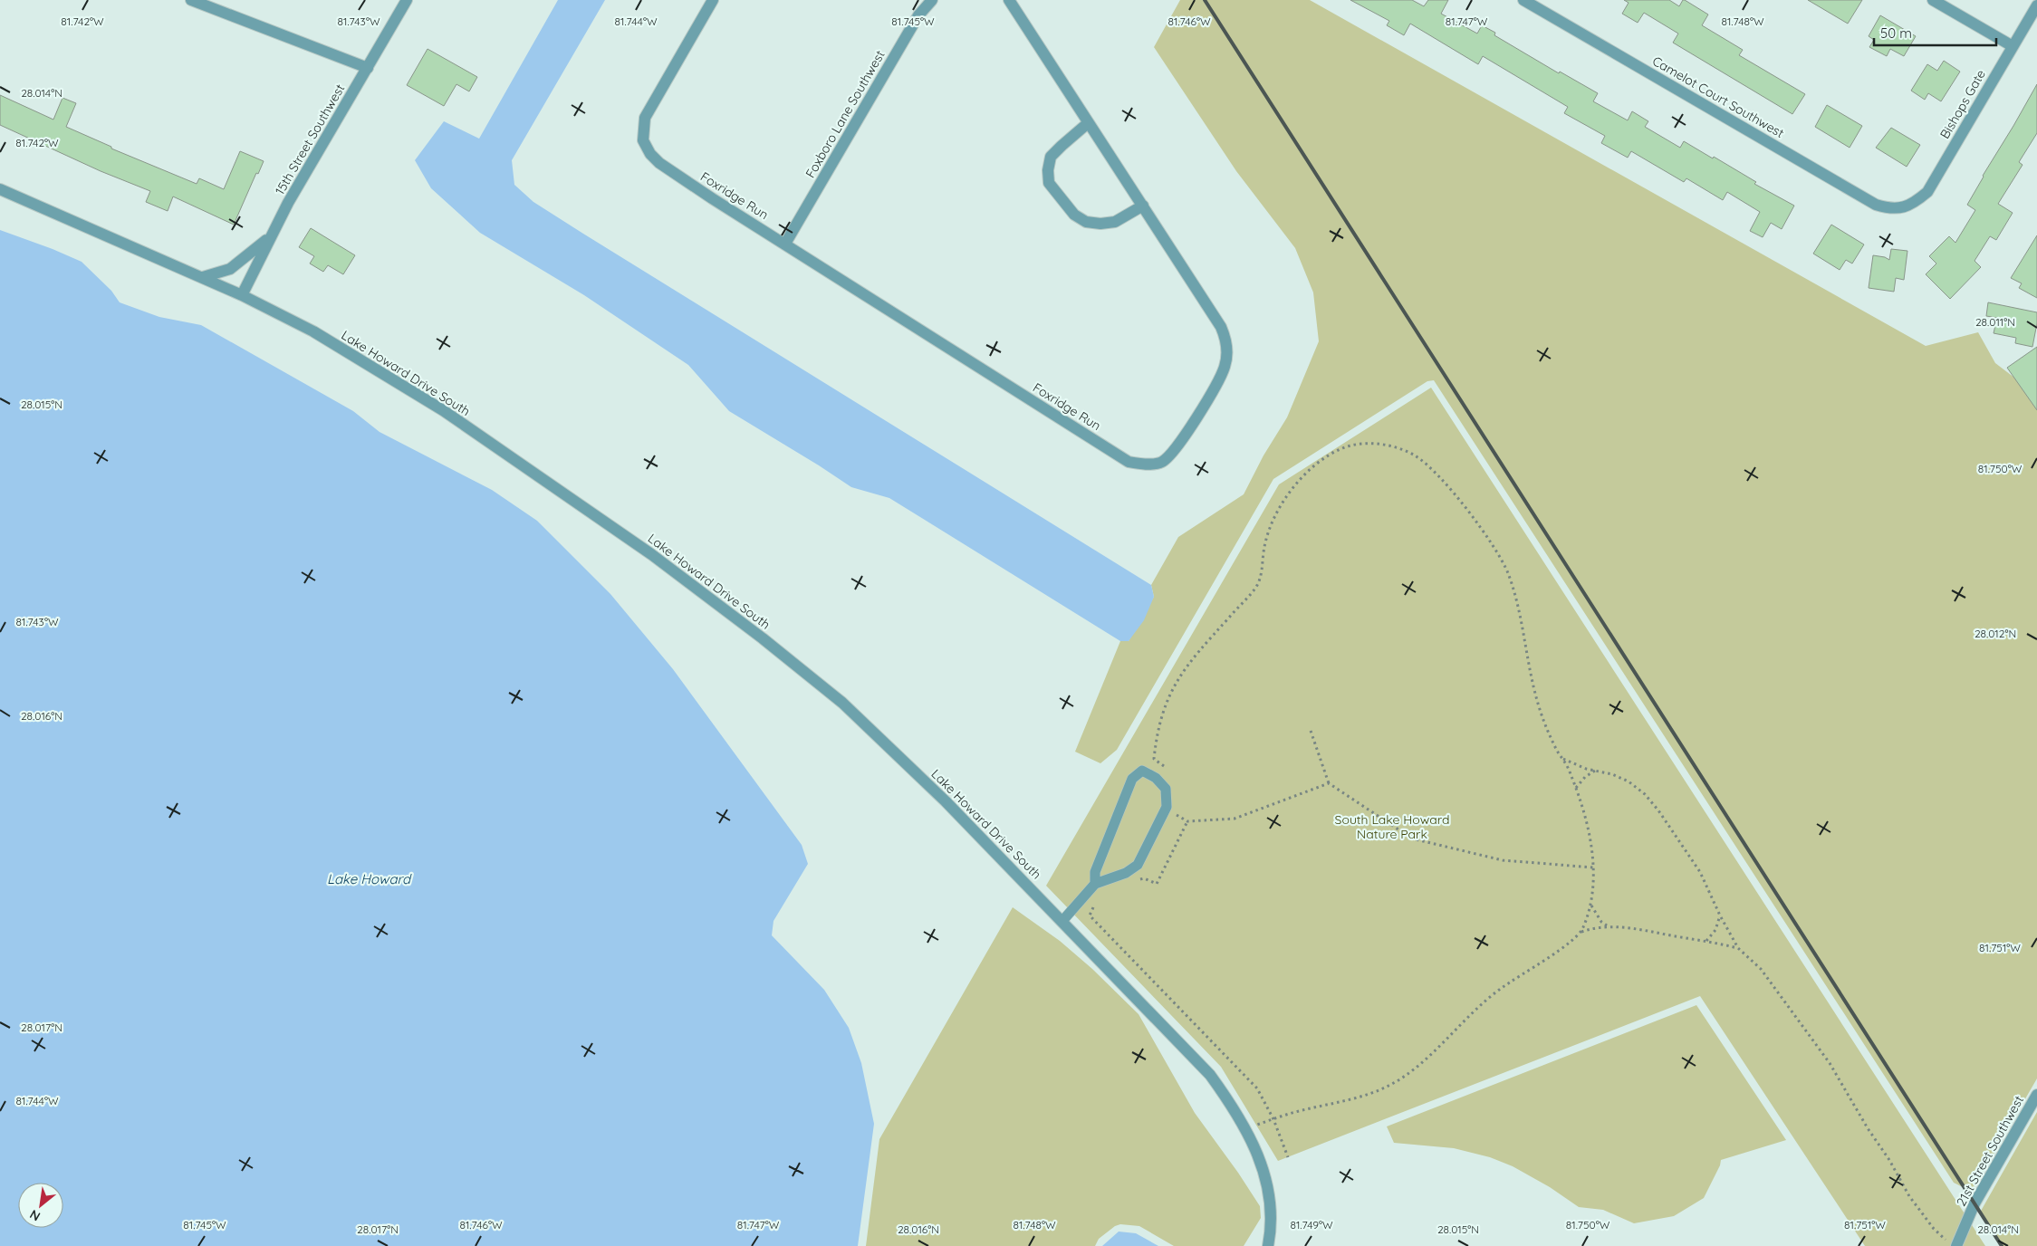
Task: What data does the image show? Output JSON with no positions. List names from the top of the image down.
{
  "streets": {
    "street": [
      "Camelot Court Southwest",
      "Bishops Gate",
      "Foxboro Lane Southwest",
      "15th Street Southwest",
      "Foxridge Run",
      "Lake Howard Drive South",
      "21st Street Southwest"
    ]
  },
  "crossings": [
    ["Camelot Court Southwest", "Bishops Gate"],
    ["Foxboro Lane Southwest", "Foxridge Run"],
    ["15th Street Southwest", "Lake Howard Drive South"]
  ],
  "water": ["Lake Howard"],
  "parks": ["South Lake Howard Nature Park"],
  "scale_bar": "50 m",
  "north": "bottom left",
  "coordinates": [
    "81.742°W",
    "81.743°W",
    "81.744°W",
    "81.745°W",
    "81.746°W",
    "81.747°W",
    "81.748°W",
    "28.014°N",
    "28.011°N",
    "28.015°N",
    "81.750°W",
    "28.012°N",
    "28.016°N",
    "81.751°W",
    "28.017°N",
    "81.749°W"
  ]
}
